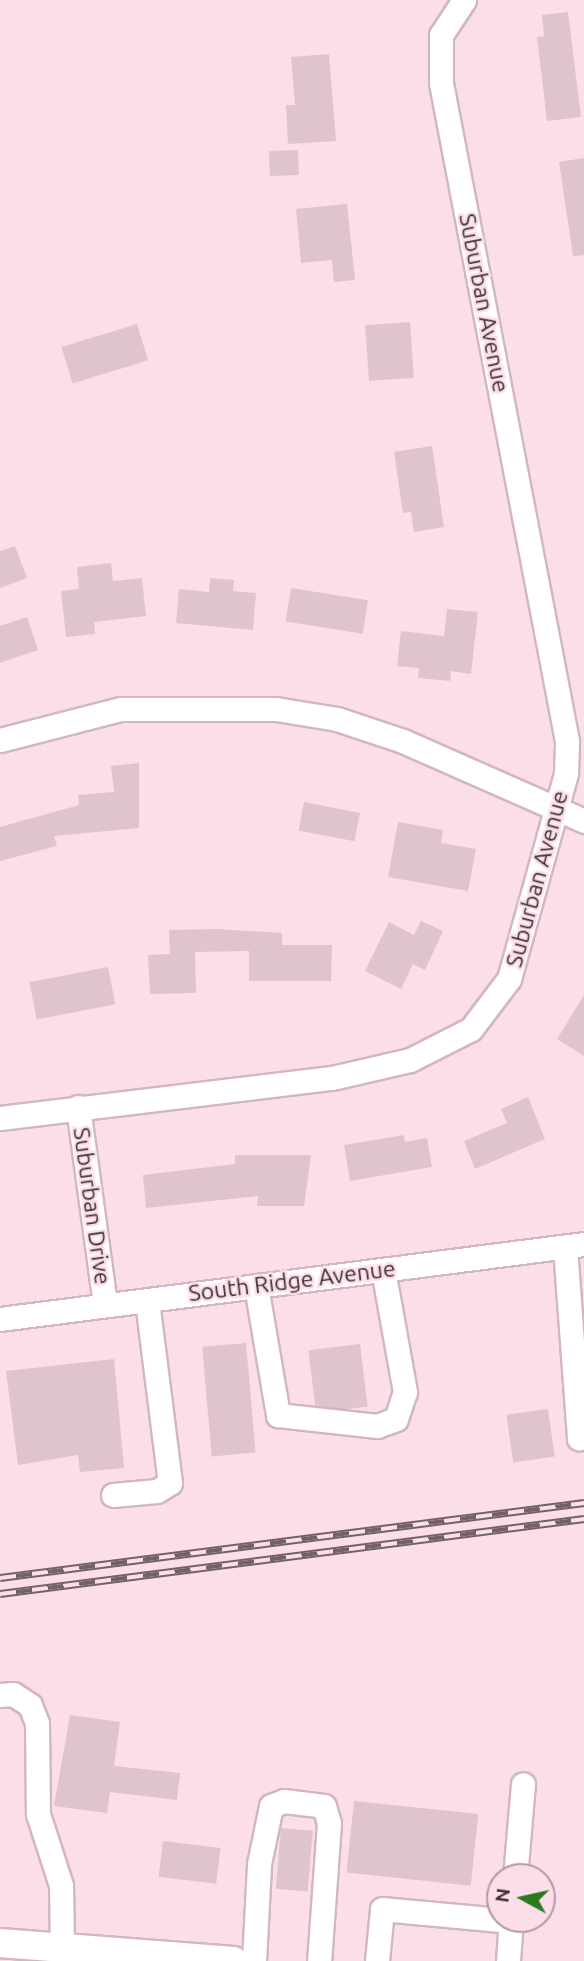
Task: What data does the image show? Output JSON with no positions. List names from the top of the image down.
{
  "streets": {
    "street": ["Suburban Avenue", "Suburban Drive", "South Ridge Avenue"]
  },
  "crossings": [
    ["Suburban Avenue", "Suburban Drive"],
    ["Suburban Drive", "South Ridge Avenue"]
  ],
  "north": "left"
}
